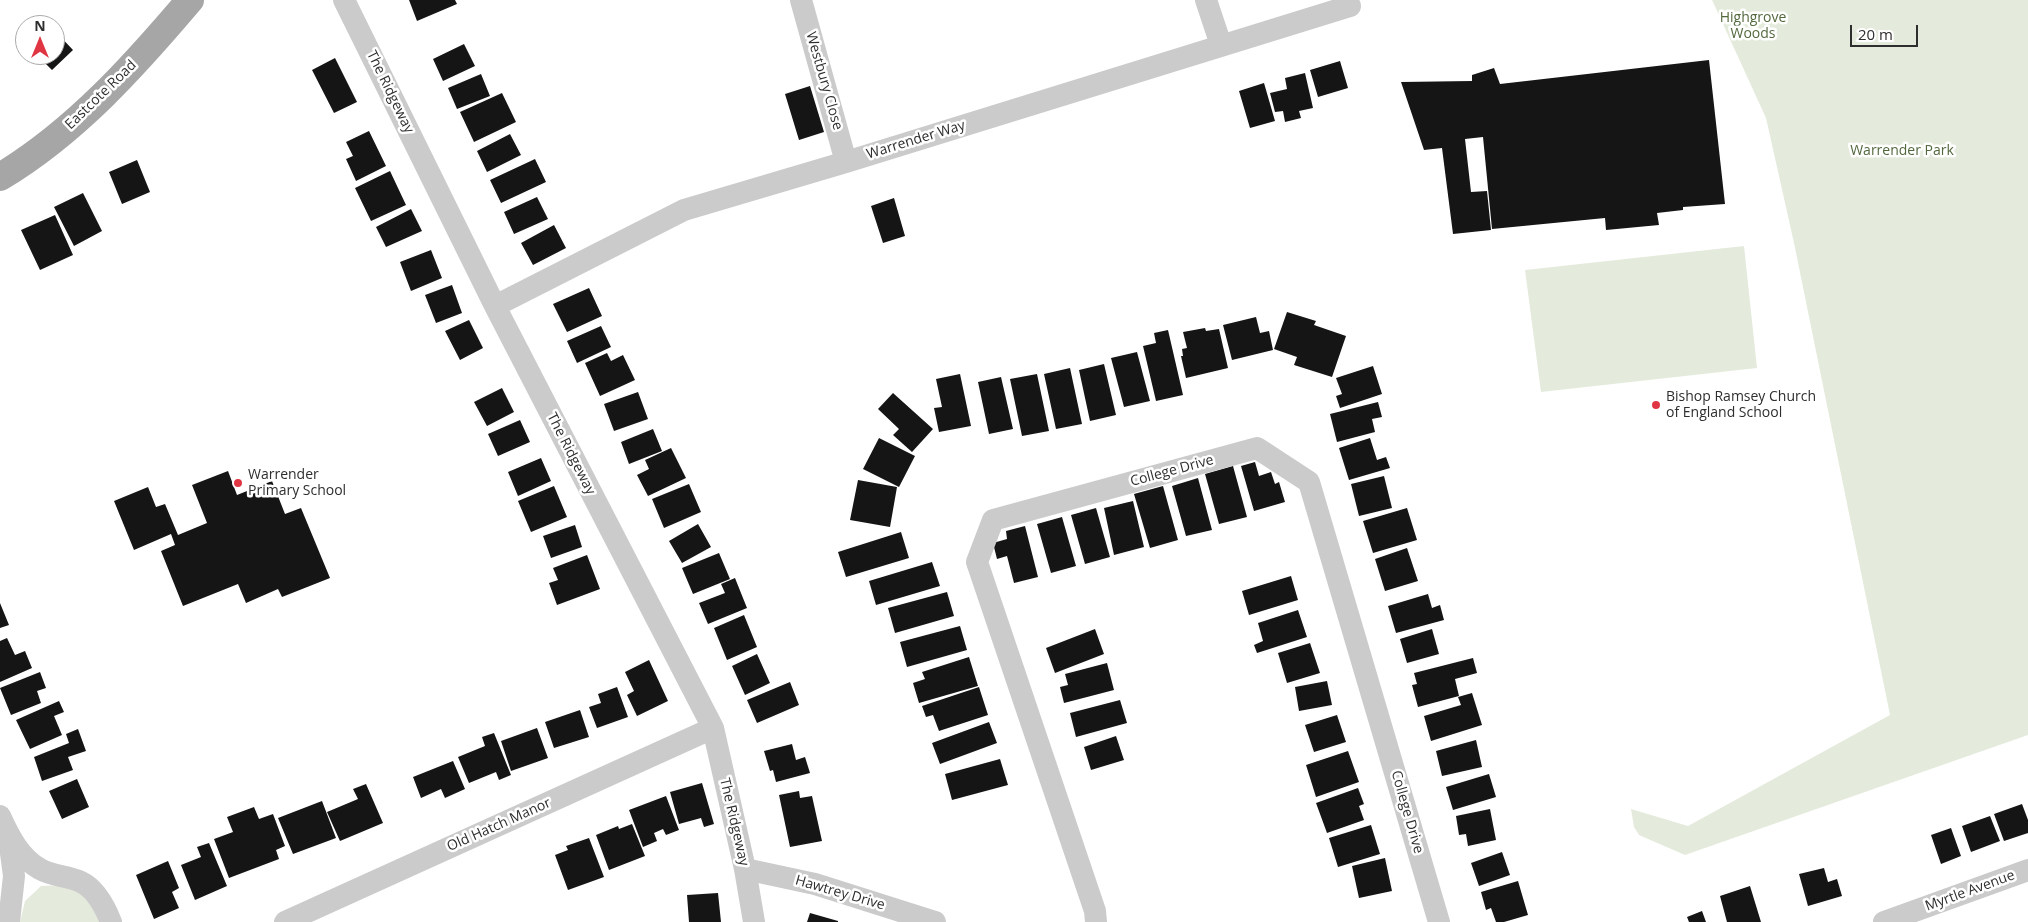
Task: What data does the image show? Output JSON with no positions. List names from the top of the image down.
{
  "streets": {
    "main road": ["Eastcote Road"],
    "street": [
      "Westbury Close",
      "The Ridgeway",
      "Warrender Way",
      "College Drive",
      "Old Hatch Manor",
      "Myrtle Avenue",
      "Hawtrey Drive"
    ]
  },
  "crossings": [
    ["Westbury Close", "Warrender Way"],
    ["The Ridgeway", "Warrender Way"],
    ["The Ridgeway", "Old Hatch Manor"],
    ["The Ridgeway", "Hawtrey Drive"]
  ],
  "parks": ["Highgrove Woods", "Warrender Park"],
  "places": ["Bishop Ramsey Church of England School", "Warrender Primary School"],
  "scale_bar": "20 m",
  "north": "top"
}
